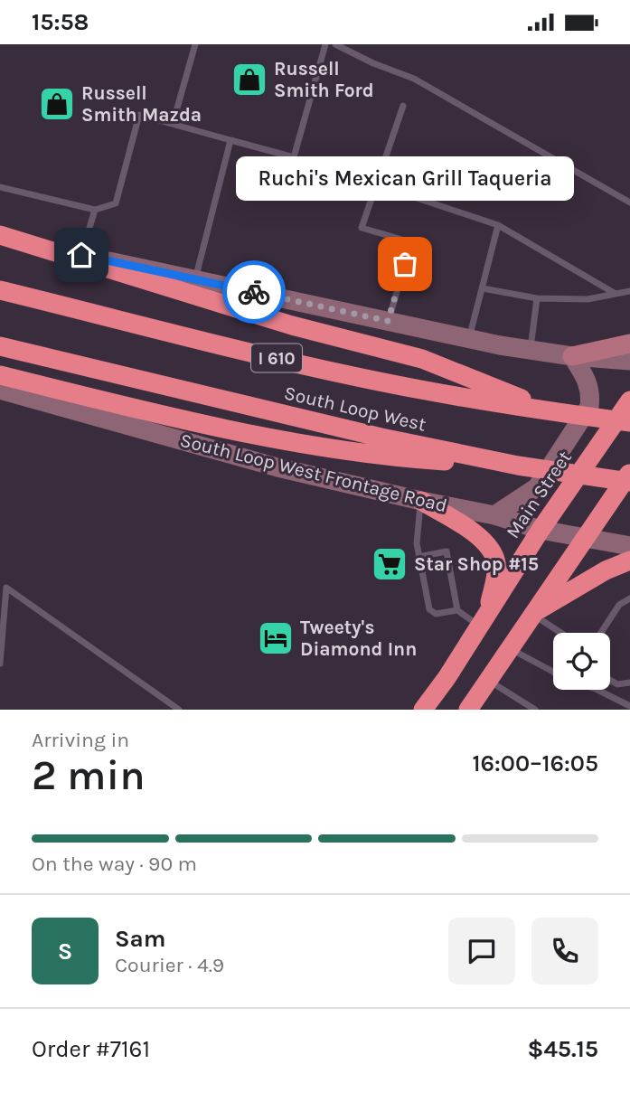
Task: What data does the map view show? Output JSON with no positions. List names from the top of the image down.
{
  "streets": {
    "highway": ["I 610", "South Loop West", "Main Street"],
    "main road": ["South Loop West Frontage Road"]
  },
  "crossings": [
    ["South Loop West Frontage Road", "Main Street"]
  ],
  "places": {
    "shop": ["Russell Smith Ford", "Russell Smith Mazda"],
    "other": ["Ruchi's Mexican Grill Taqueria"],
    "supermarket": ["Star Shop #15"],
    "hotel": ["Tweety's Diamond Inn"]
  },
  "page": {
    "status": "15:58",
    "bubble": "Ruchi's Mexican Grill Taqueria",
    "heading": ["2 min", "Arriving in", "16:00–16:05"],
    "panel": [
      "Sam",
      "Courier · 4.9",
      "Order #7161",
      "$45.15"
    ],
    "bar": "On the way · 90 m",
    "round": "S"
  }
}
